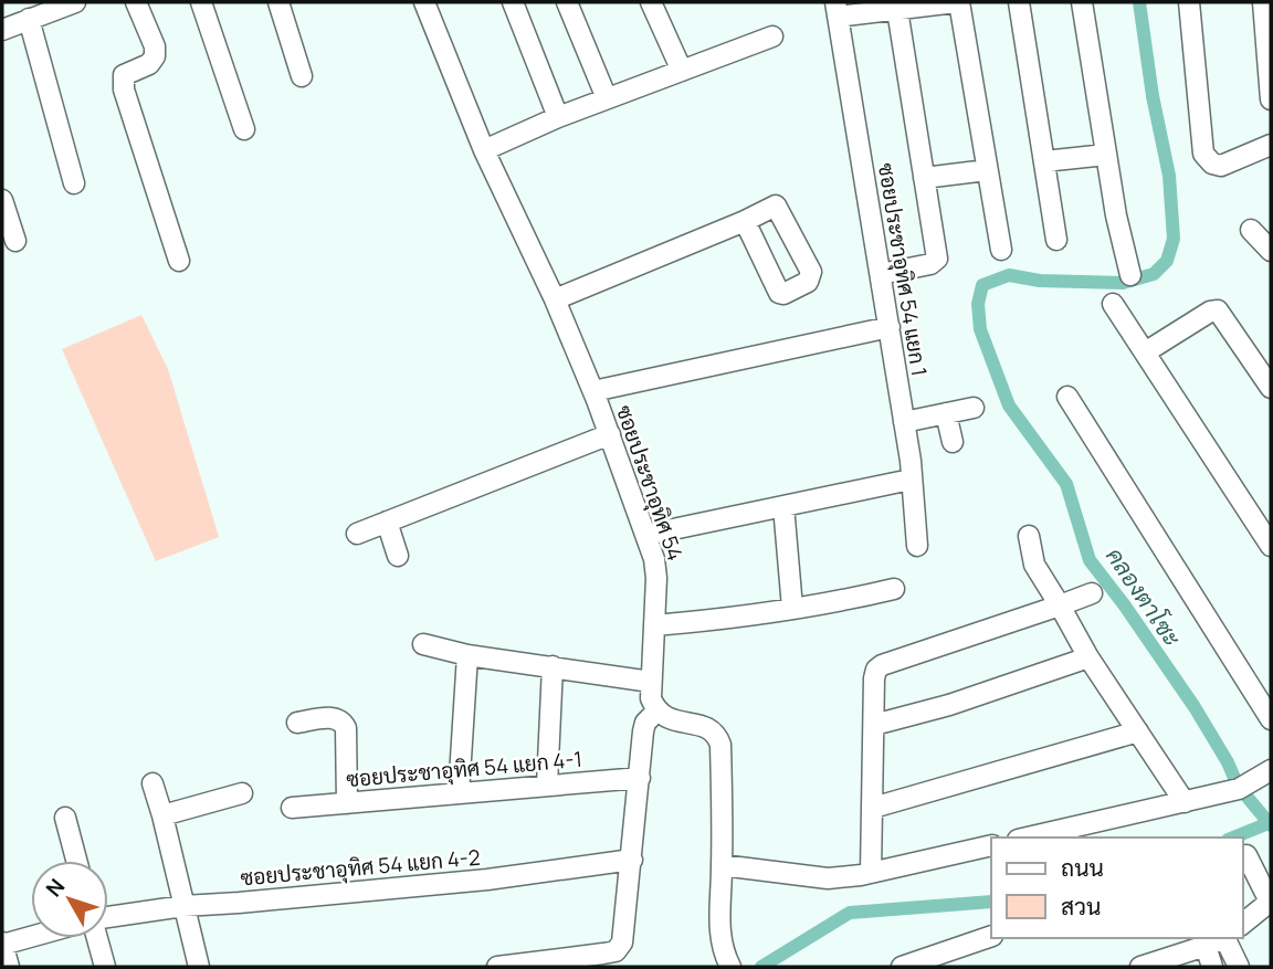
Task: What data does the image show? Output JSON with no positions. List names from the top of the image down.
{
  "streets": {
    "street": [
      "ซอยประชาอุทิศ 54 แยก 1",
      "ซอยประชาอุทิศ 54",
      "ซอยประชาอุทิศ 54 แยก 4-1",
      "ซอยประชาอุทิศ 54 แยก 4-2"
    ]
  },
  "water": ["คลองตาโซะ"],
  "legend": ["ถนน", "สวน"],
  "north": "top left"
}
